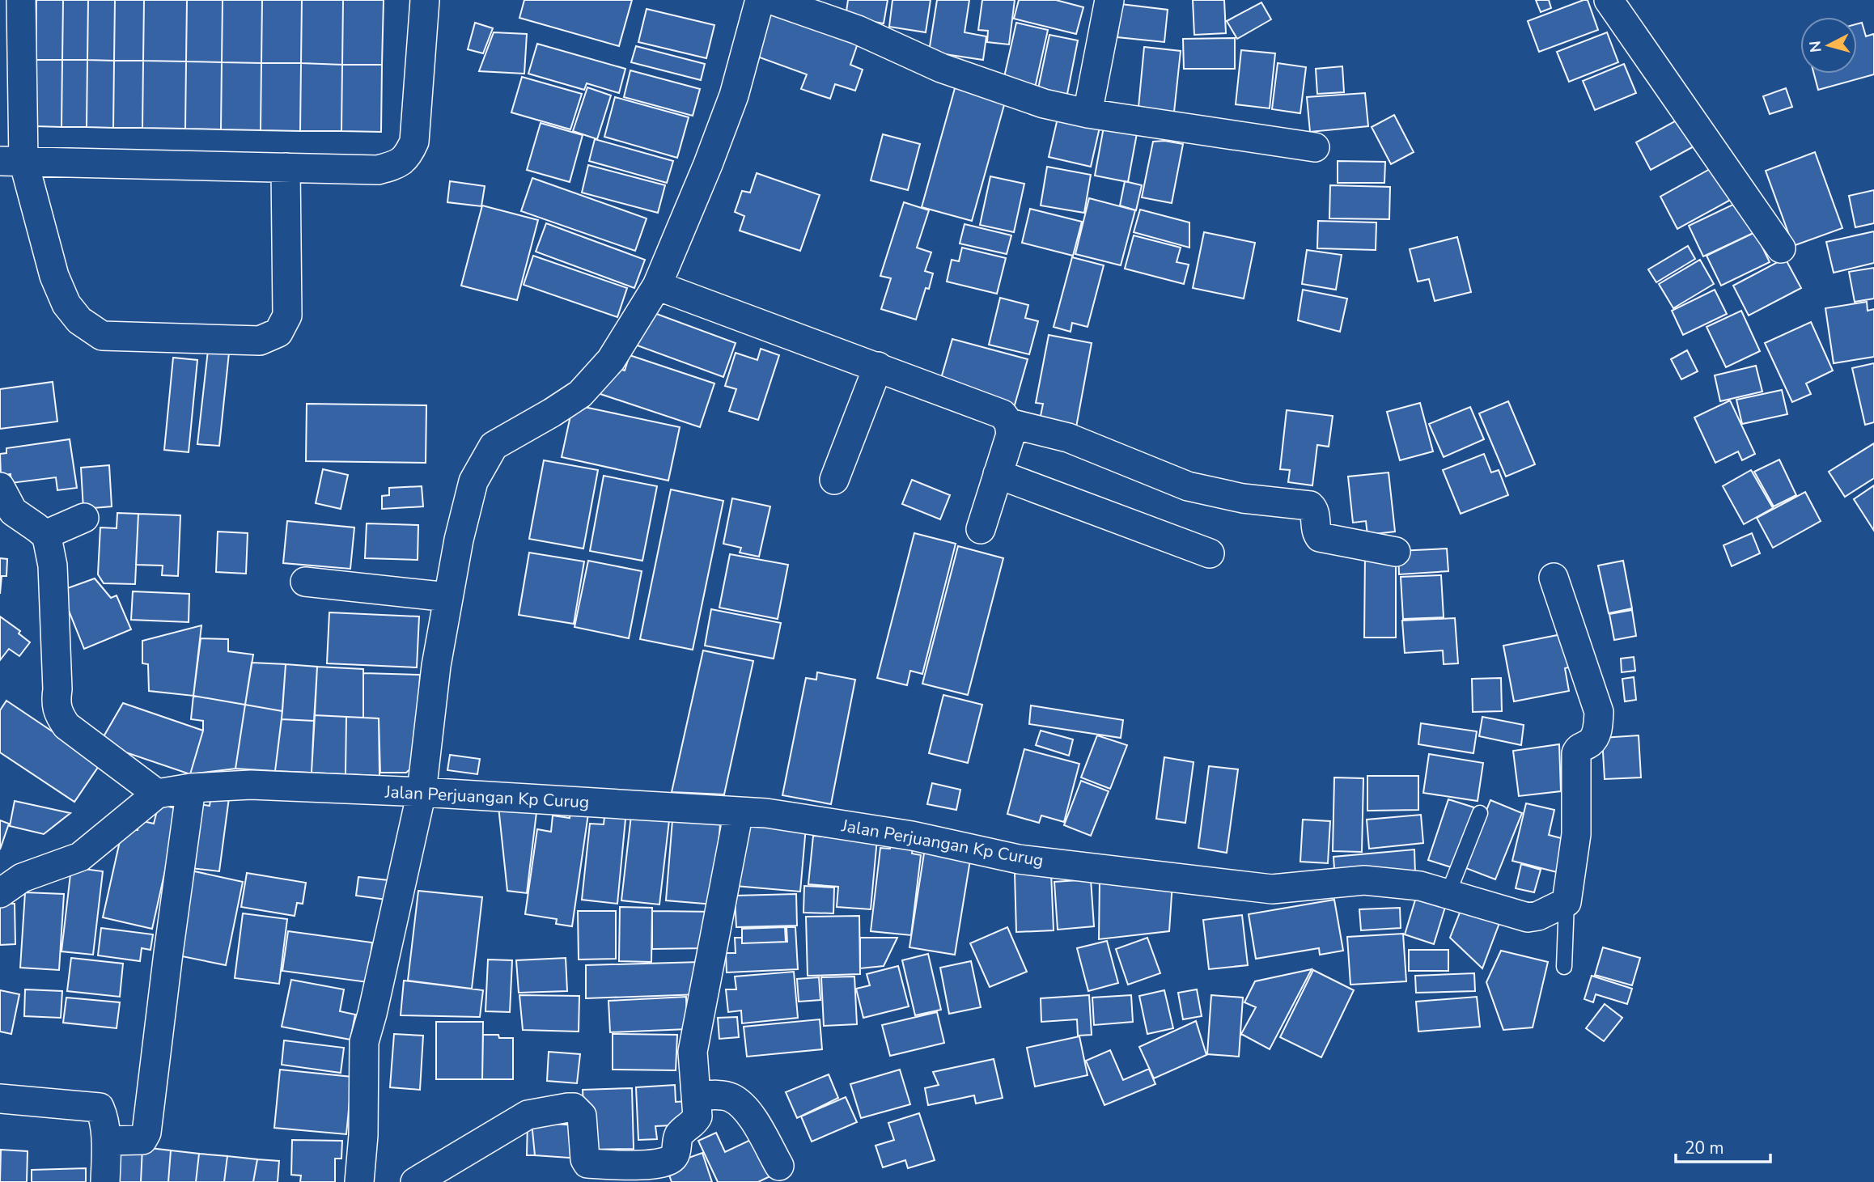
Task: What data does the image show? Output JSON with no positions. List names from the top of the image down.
{
  "streets": {
    "street": ["Jalan Perjuangan Kp Curug"]
  },
  "scale_bar": "20 m",
  "north": "left"
}
